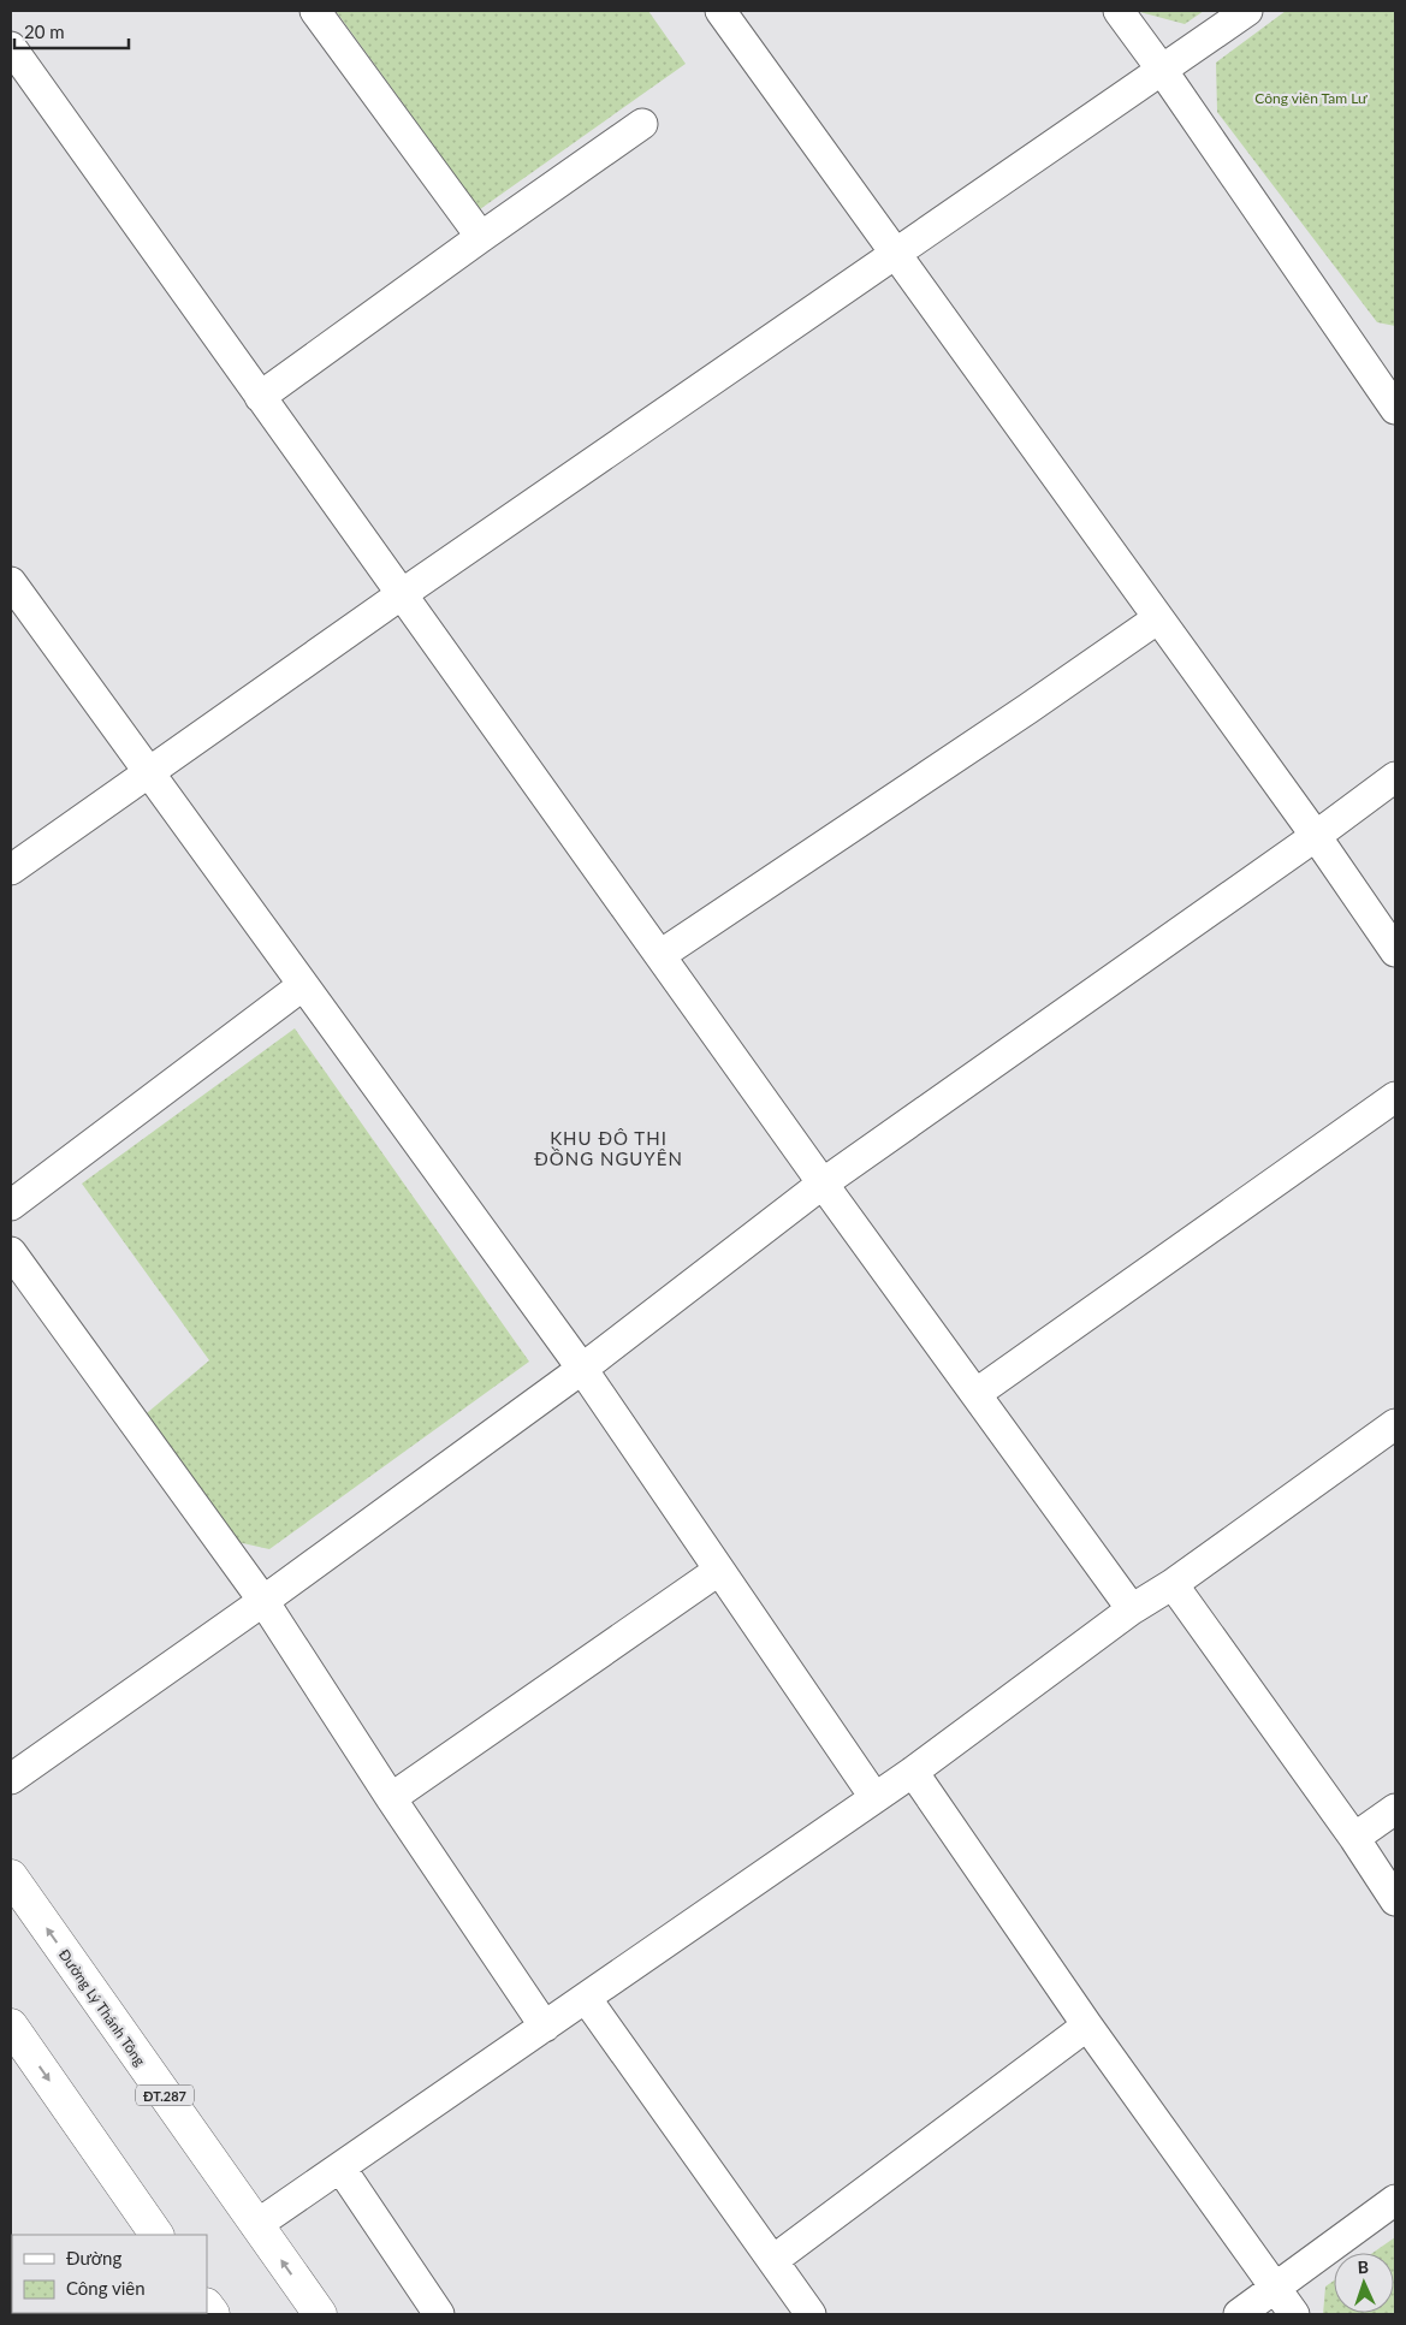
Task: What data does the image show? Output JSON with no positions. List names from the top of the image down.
{
  "streets": {
    "main road": ["Đường Lý Thánh Tông", "ĐT.287"]
  },
  "districts": ["KHU ĐÔ THỊ ĐỒNG NGUYÊN"],
  "parks": ["Công viên Tam Lư"],
  "legend": ["Đường", "Công viên"],
  "scale_bar": "20 m",
  "north": "top"
}
